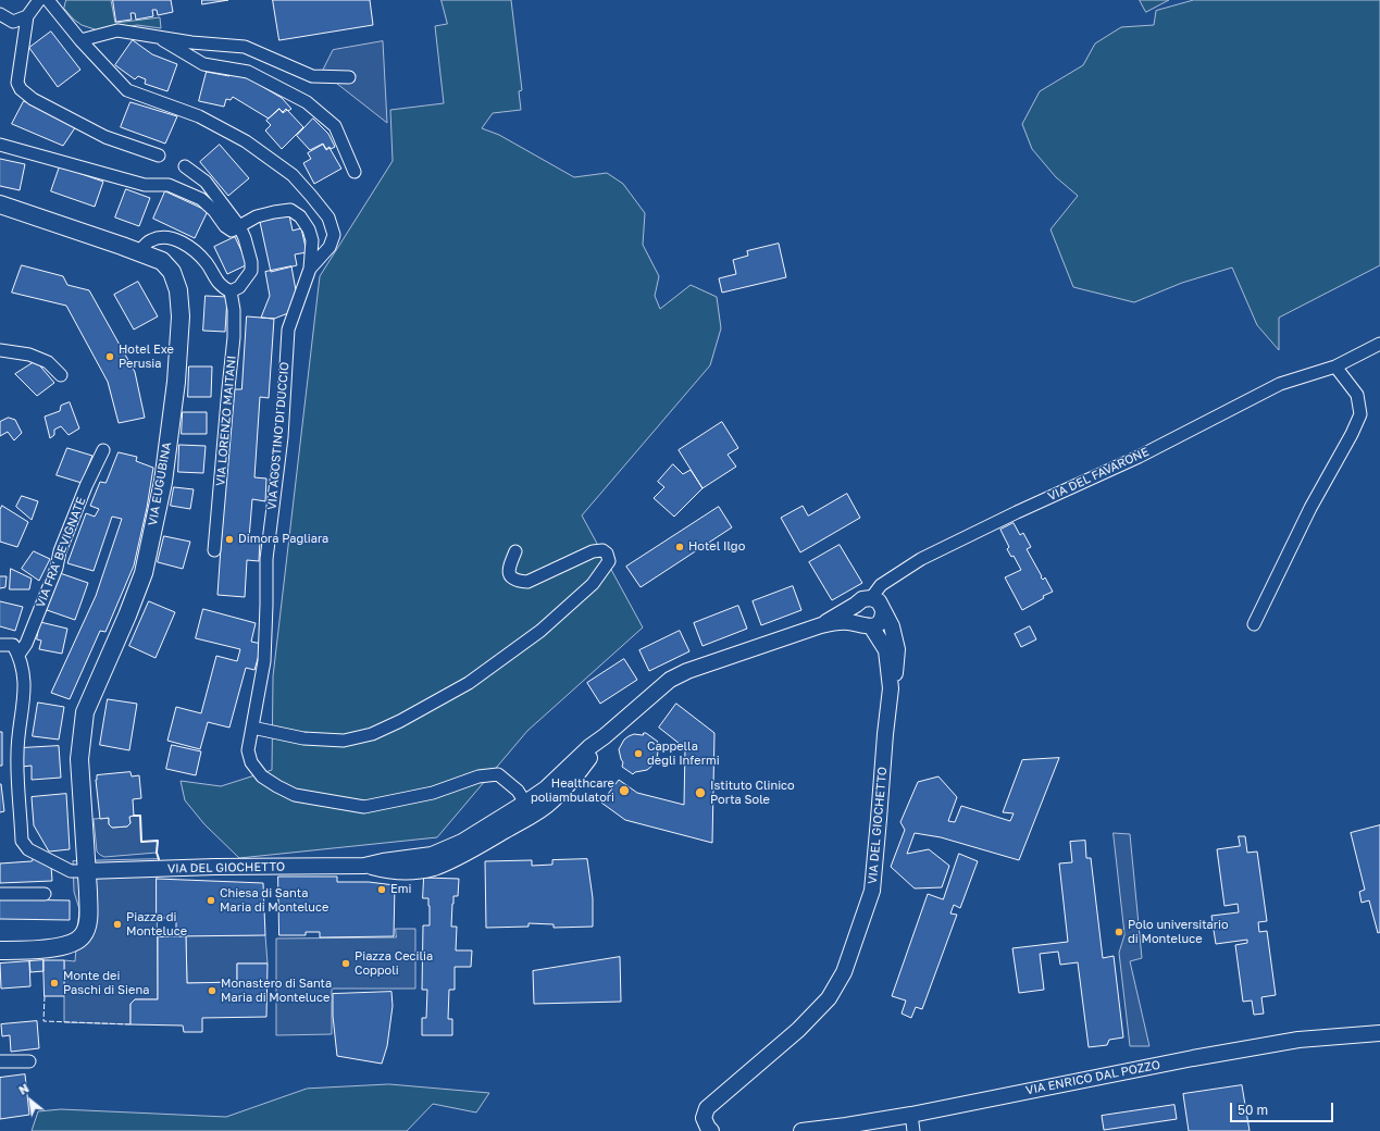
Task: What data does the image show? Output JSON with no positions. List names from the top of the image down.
{
  "streets": {
    "main road": ["VIA EUGUBINA"],
    "street": [
      "VIA LORENZO MAITANI",
      "VIA AGOSTINO DI DUCCIO",
      "VIA DEL FAVARONE",
      "VIA FRA' BEVIGNATE",
      "VIA DEL GIOCHETTO",
      "VIA ENRICO DAL POZZO"
    ]
  },
  "crossings": [
    ["VIA AGOSTINO DI DUCCIO", "VIA DEL GIOCHETTO"],
    ["VIA DEL FAVARONE", "VIA DEL GIOCHETTO"],
    ["VIA EUGUBINA", "VIA DEL GIOCHETTO"]
  ],
  "places": [
    "Hotel Exe Perusia",
    "Dimora Pagliara",
    "Hotel Ilgo",
    "Cappella degli Infermi",
    "Healthcare poliambulatori",
    "Istituto Clinico Porta Sole",
    "Emi",
    "Chiesa di Santa Maria di Monteluce",
    "Piazza di Monteluce",
    "Polo universitario di Monteluce",
    "Piazza Cecilia Coppoli",
    "Monte dei Paschi di Siena",
    "Monastero di Santa Maria di Monteluce"
  ],
  "scale_bar": "50 m",
  "north": "top left"
}
